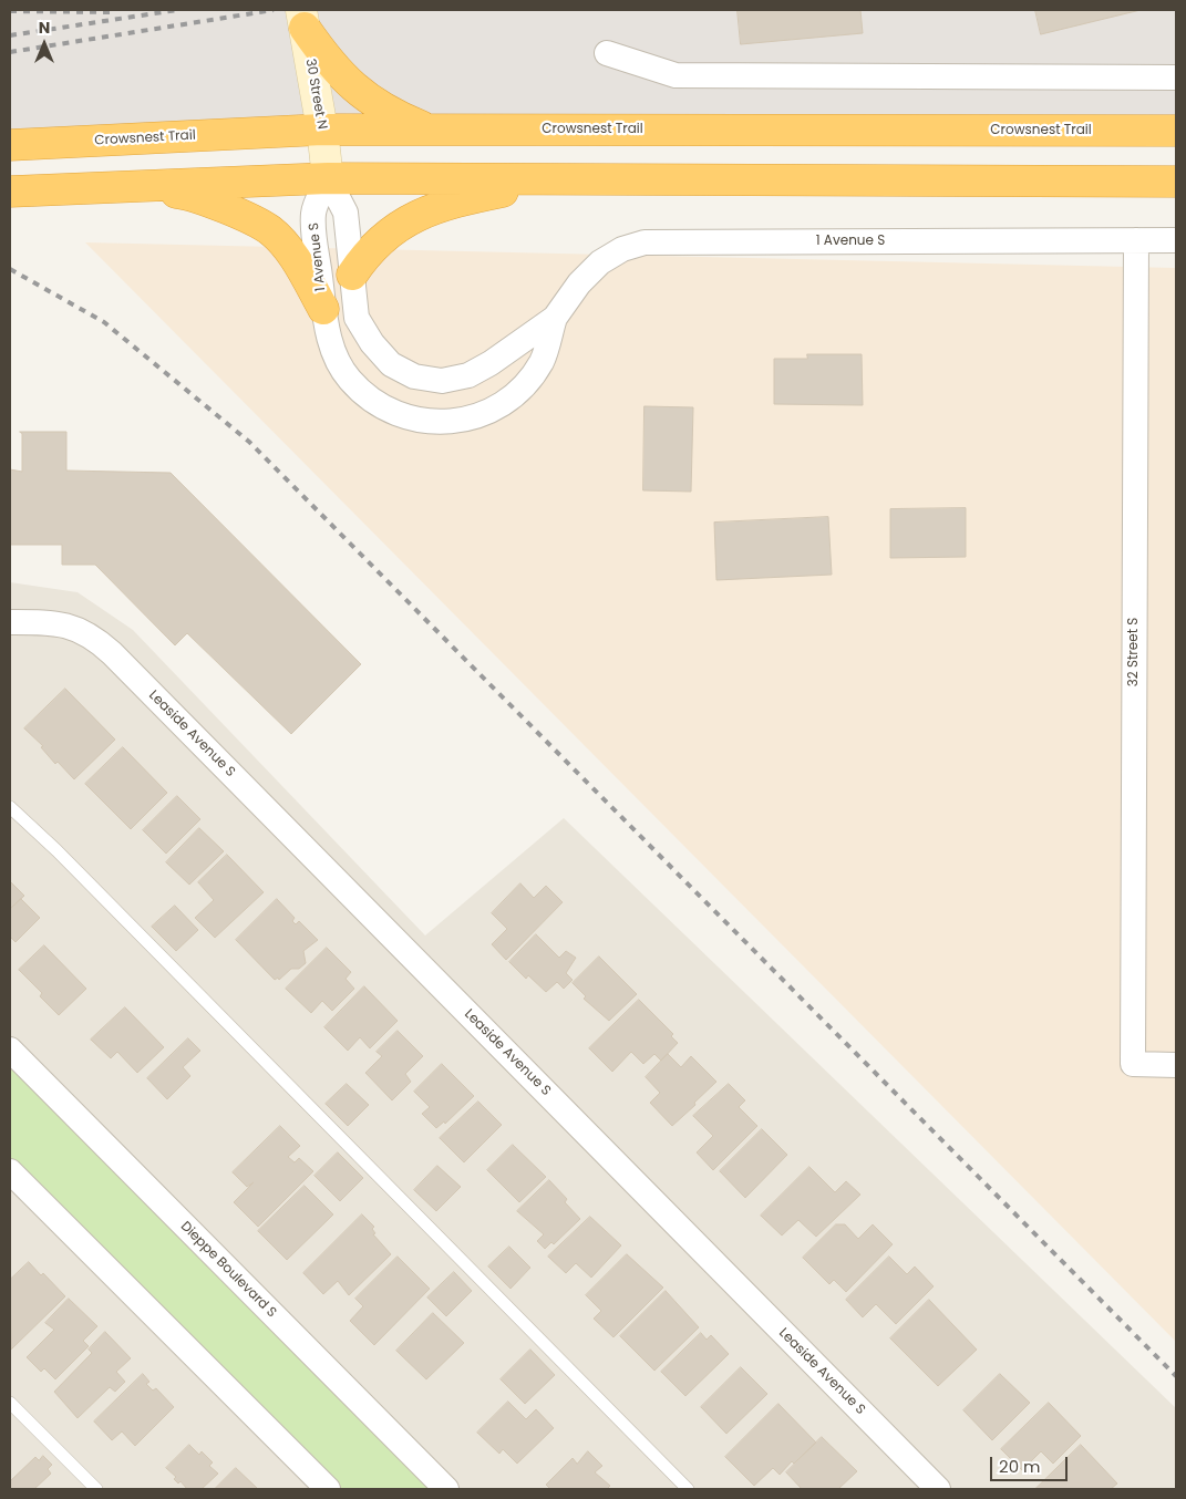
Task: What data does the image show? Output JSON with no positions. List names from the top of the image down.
{
  "streets": {
    "highway": ["Crowsnest Trail"],
    "street": [
      "30 Street N",
      "1 Avenue S",
      "32 Street S",
      "Leaside Avenue S",
      "Dieppe Boulevard S"
    ]
  },
  "crossings": [
    ["30 Street N", "Crowsnest Trail"],
    ["30 Street N", "1 Avenue S"],
    ["1 Avenue S", "32 Street S"]
  ],
  "scale_bar": "20 m",
  "north": "top"
}
